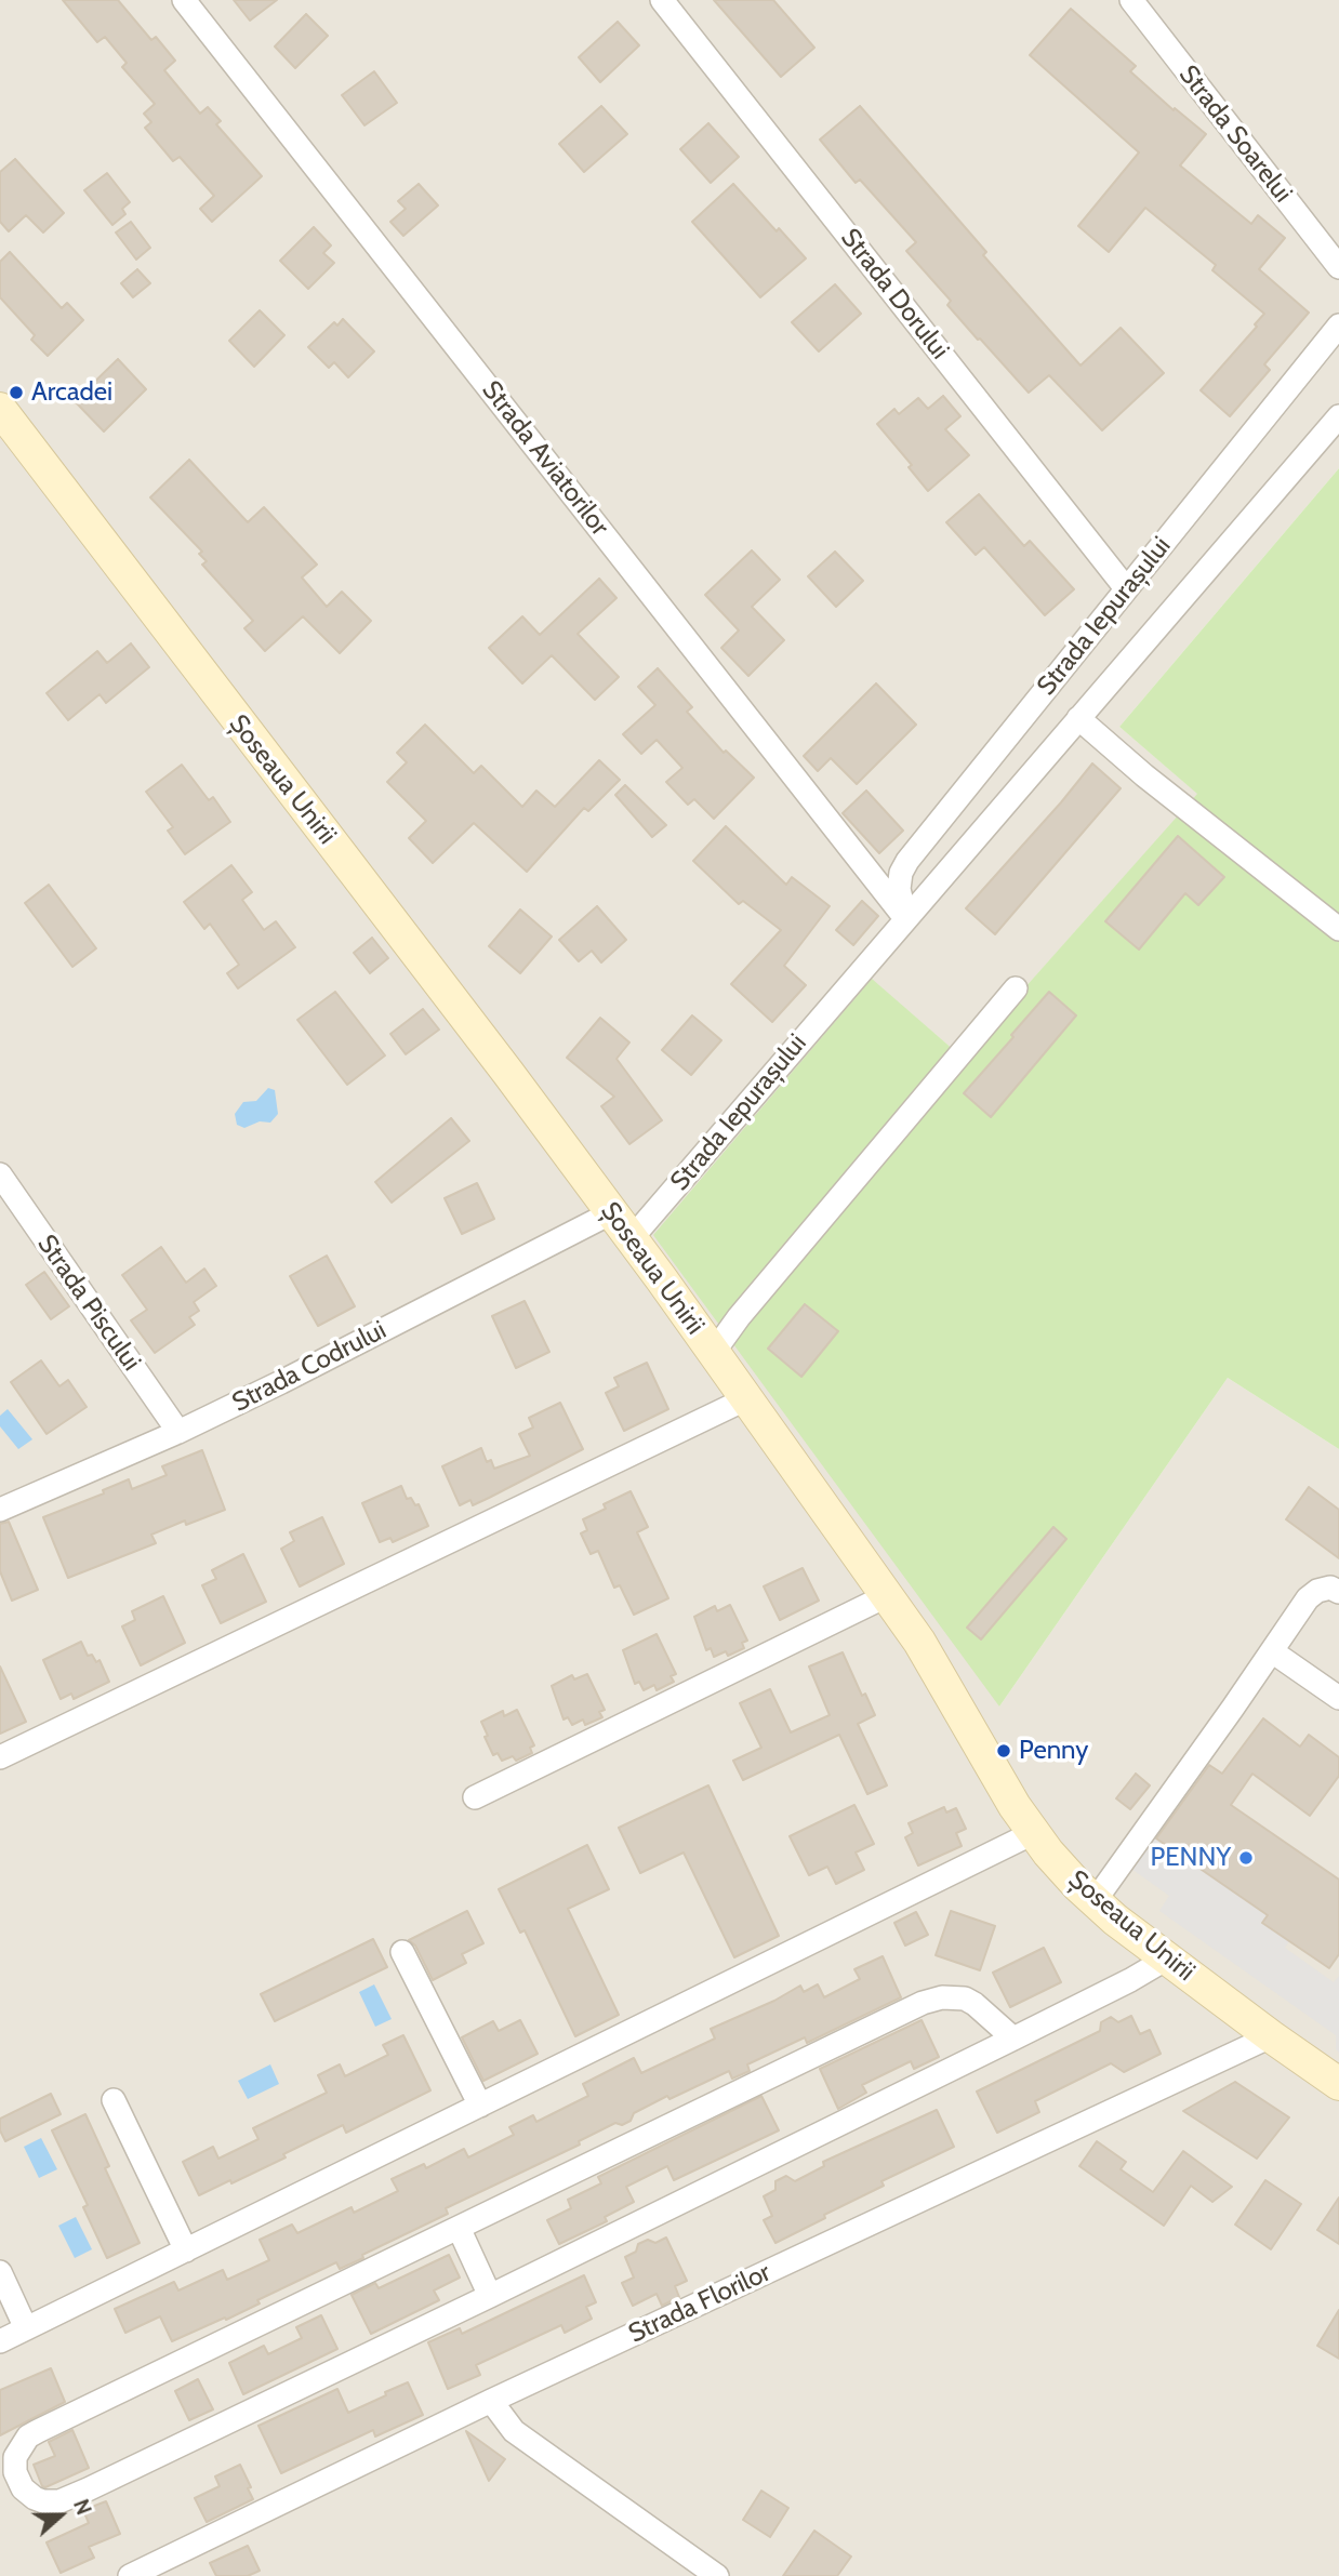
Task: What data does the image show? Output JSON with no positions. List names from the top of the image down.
{
  "streets": {
    "main road": ["Șoseaua Unirii"],
    "street": [
      "Strada Soarelui",
      "Strada Dorului",
      "Strada Aviatorilor",
      "Strada Iepurașului",
      "Strada Piscului",
      "Strada Codrului",
      "Strada Florilor"
    ]
  },
  "crossings": [
    ["Strada Dorului", "Strada Iepurașului"],
    ["Strada Aviatorilor", "Strada Iepurașului"],
    ["Strada Iepurașului", "Șoseaua Unirii"],
    ["Șoseaua Unirii", "Strada Codrului"],
    ["Șoseaua Unirii", "Strada Florilor"],
    ["Strada Piscului", "Strada Codrului"]
  ],
  "places": ["Arcadei", "Penny", "PENNY"],
  "north": "right"
}
